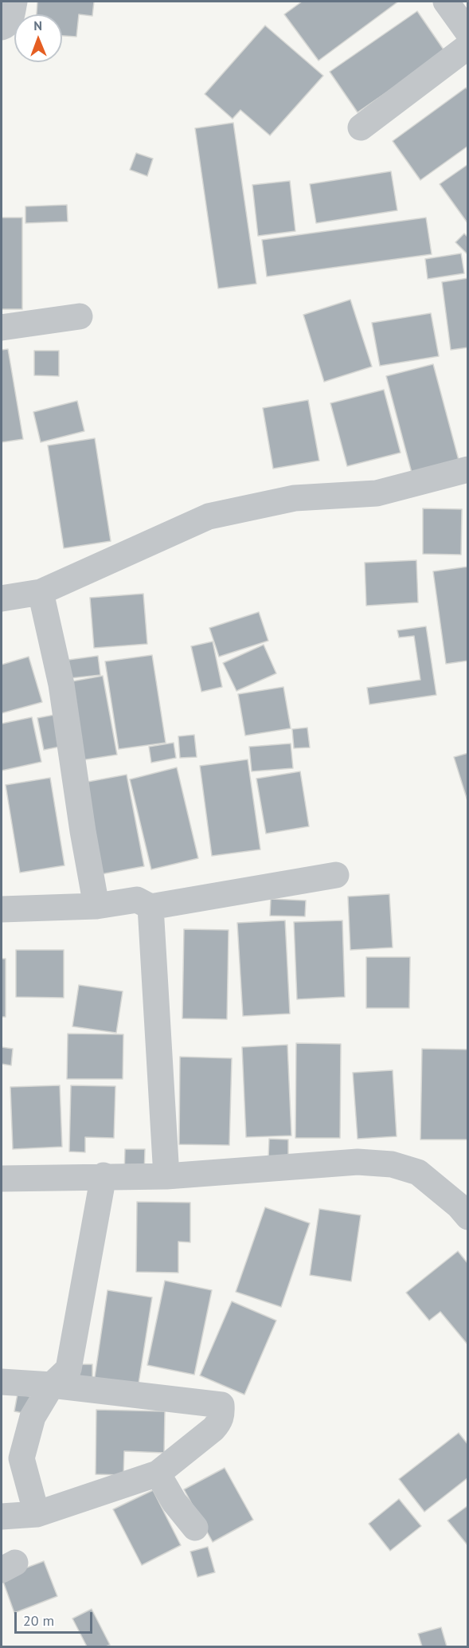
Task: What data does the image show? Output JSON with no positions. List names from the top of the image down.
{
  "scale_bar": "20 m",
  "north": "top"
}
